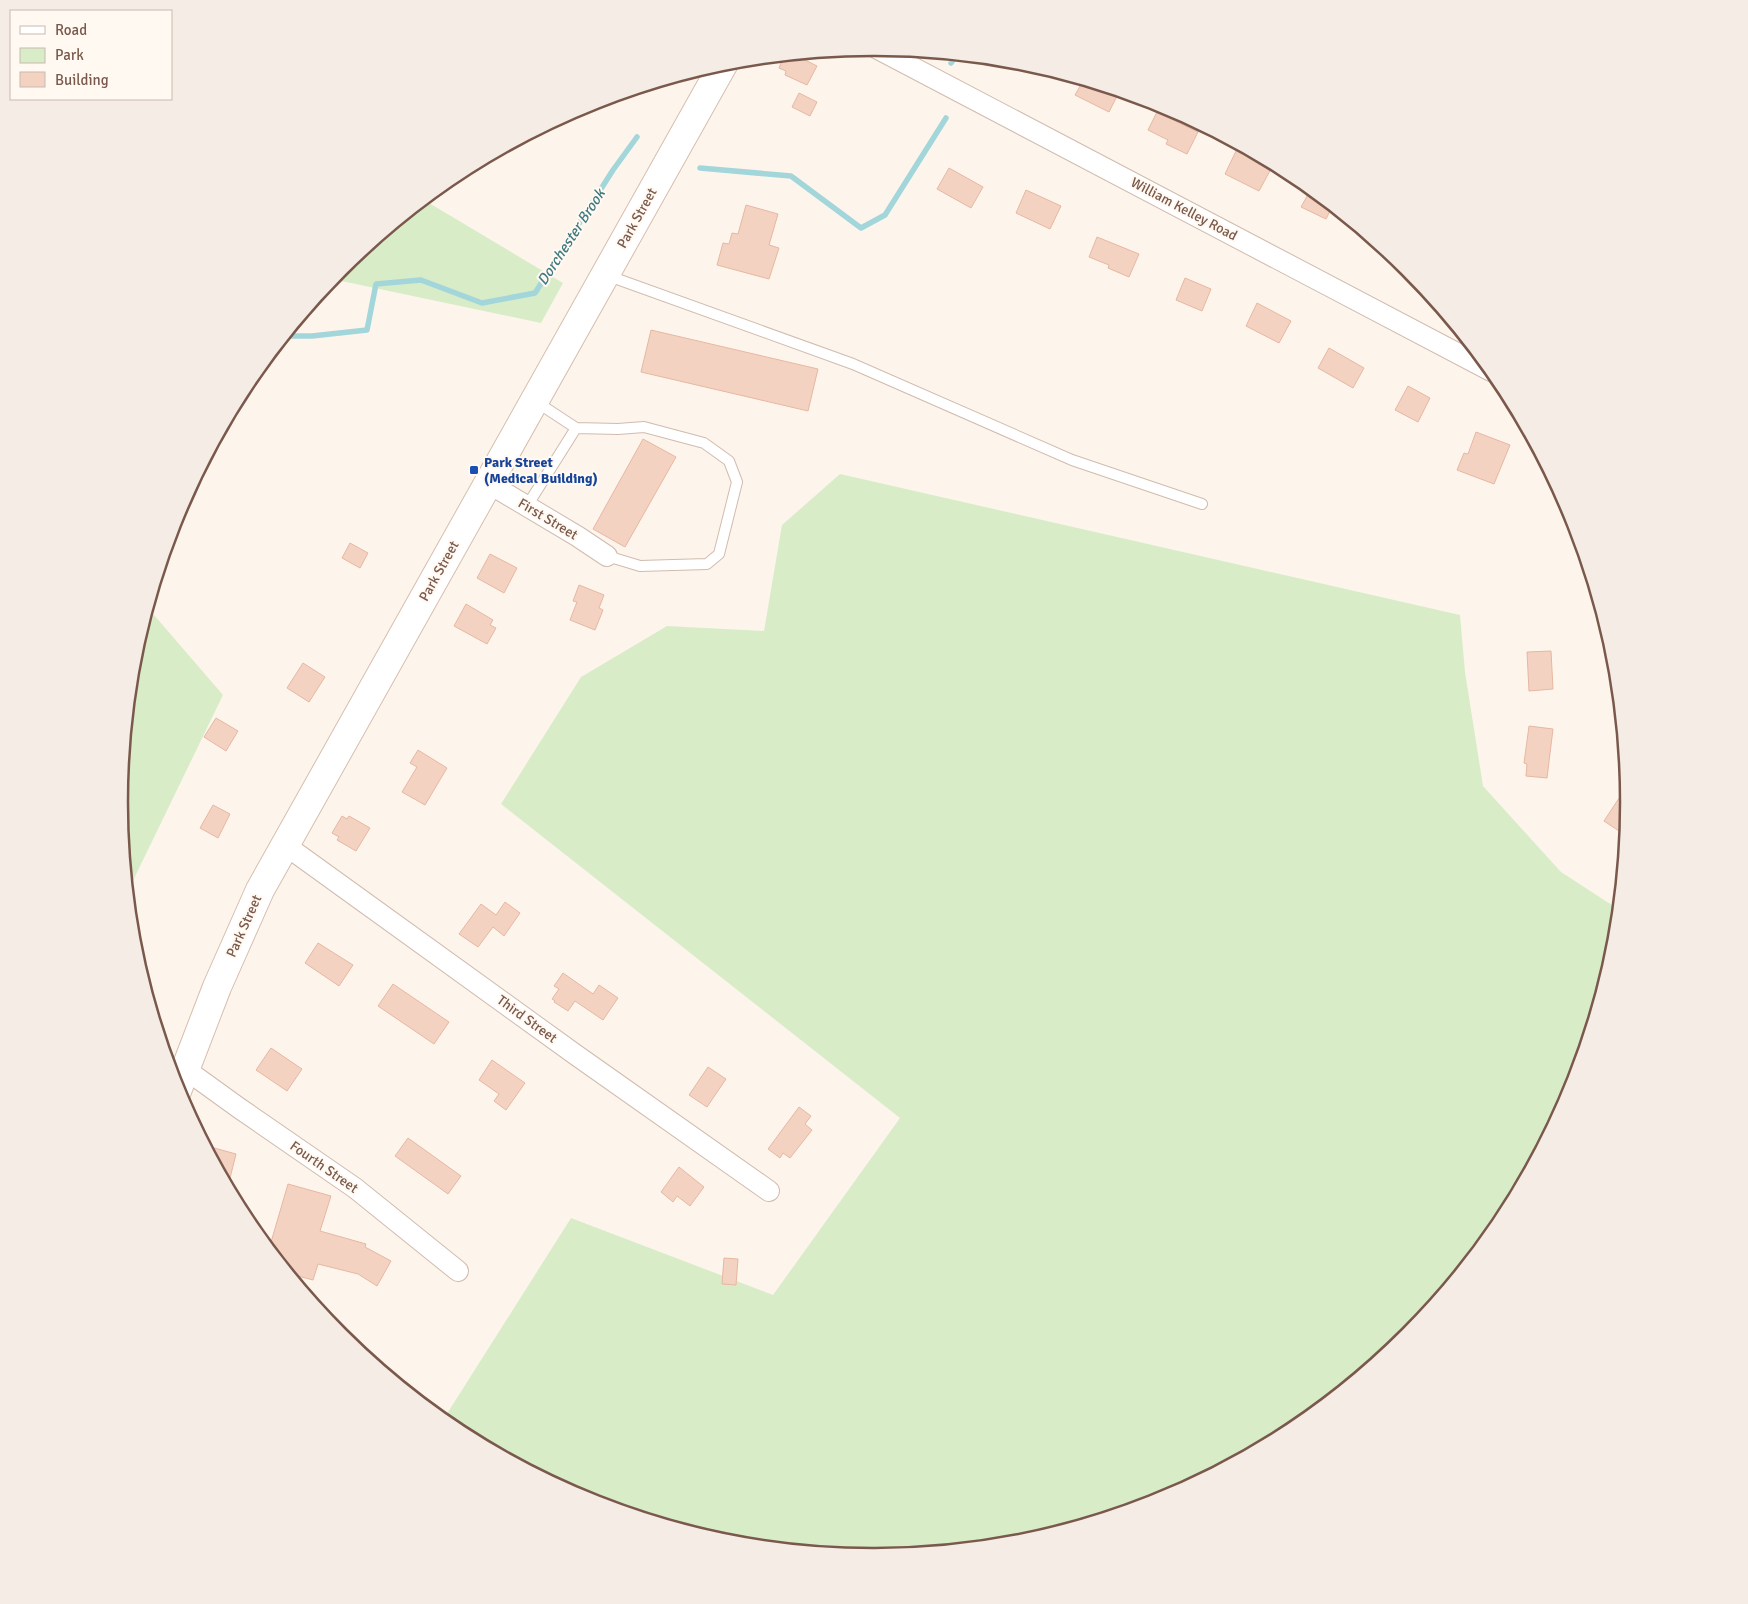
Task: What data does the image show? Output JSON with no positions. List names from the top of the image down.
{
  "streets": {
    "main road": ["Park Street"],
    "street": [
      "William Kelley Road",
      "First Street",
      "Third Street",
      "Fourth Street"
    ]
  },
  "crossings": [
    ["Park Street", "First Street"],
    ["Park Street", "Third Street"]
  ],
  "water": ["Dorchester Brook"],
  "places": {
    "transit": ["Park Street (Medical Building)"]
  },
  "legend": ["Road", "Park", "Building"]
}
